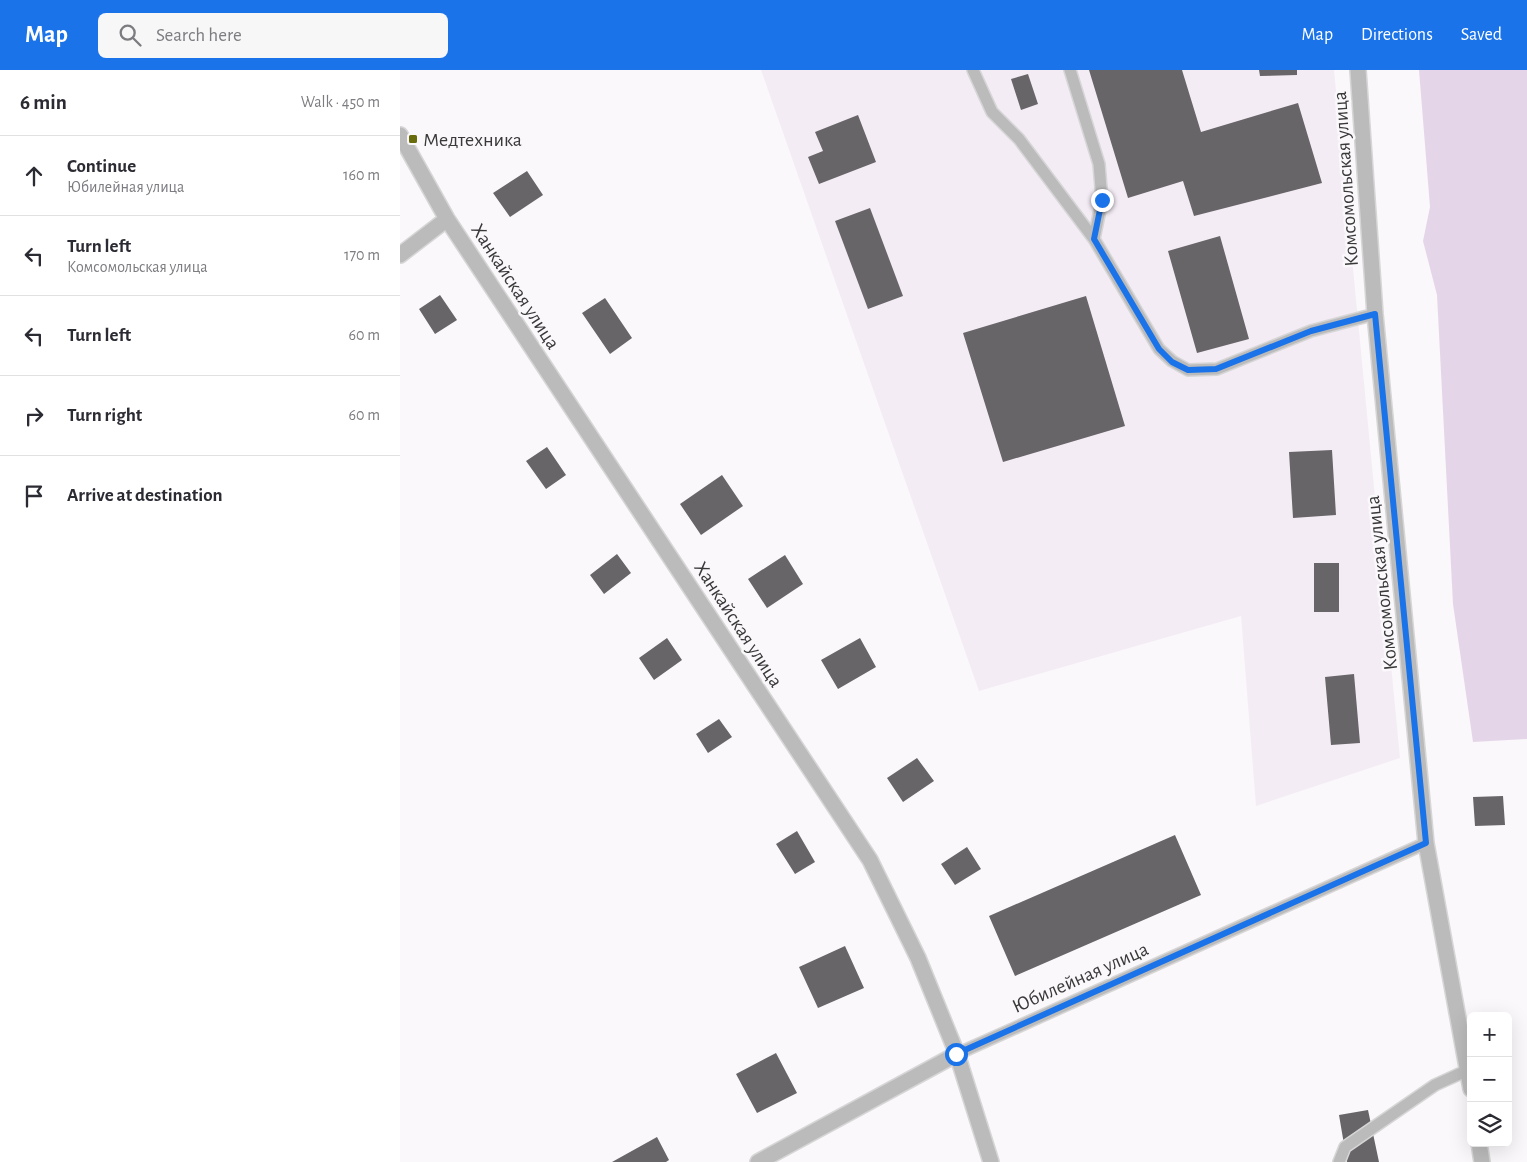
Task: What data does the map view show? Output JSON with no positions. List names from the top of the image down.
{
  "streets": {
    "street": ["Комсомольская улица", "Ханкайская улица", "Юбилейная улица"]
  },
  "crossings": [
    ["Комсомольская улица", "Юбилейная улица"],
    ["Ханкайская улица", "Юбилейная улица"]
  ],
  "places": {
    "transit": ["Медтехника"]
  },
  "page": {
    "header": "Map",
    "search": "Search here",
    "nav": ["Map", "Directions", "Saved"],
    "heading": ["6 min", "Walk · 450 m"],
    "list": [
      ["Continue", "Юбилейная улица", "160 m"],
      ["Turn left", "Комсомольская улица", "170 m"],
      ["Turn left", "60 m"],
      ["Turn right", "60 m"],
      "Arrive at destination"
    ],
    "map_buttons": ["+", "−"]
  }
}
